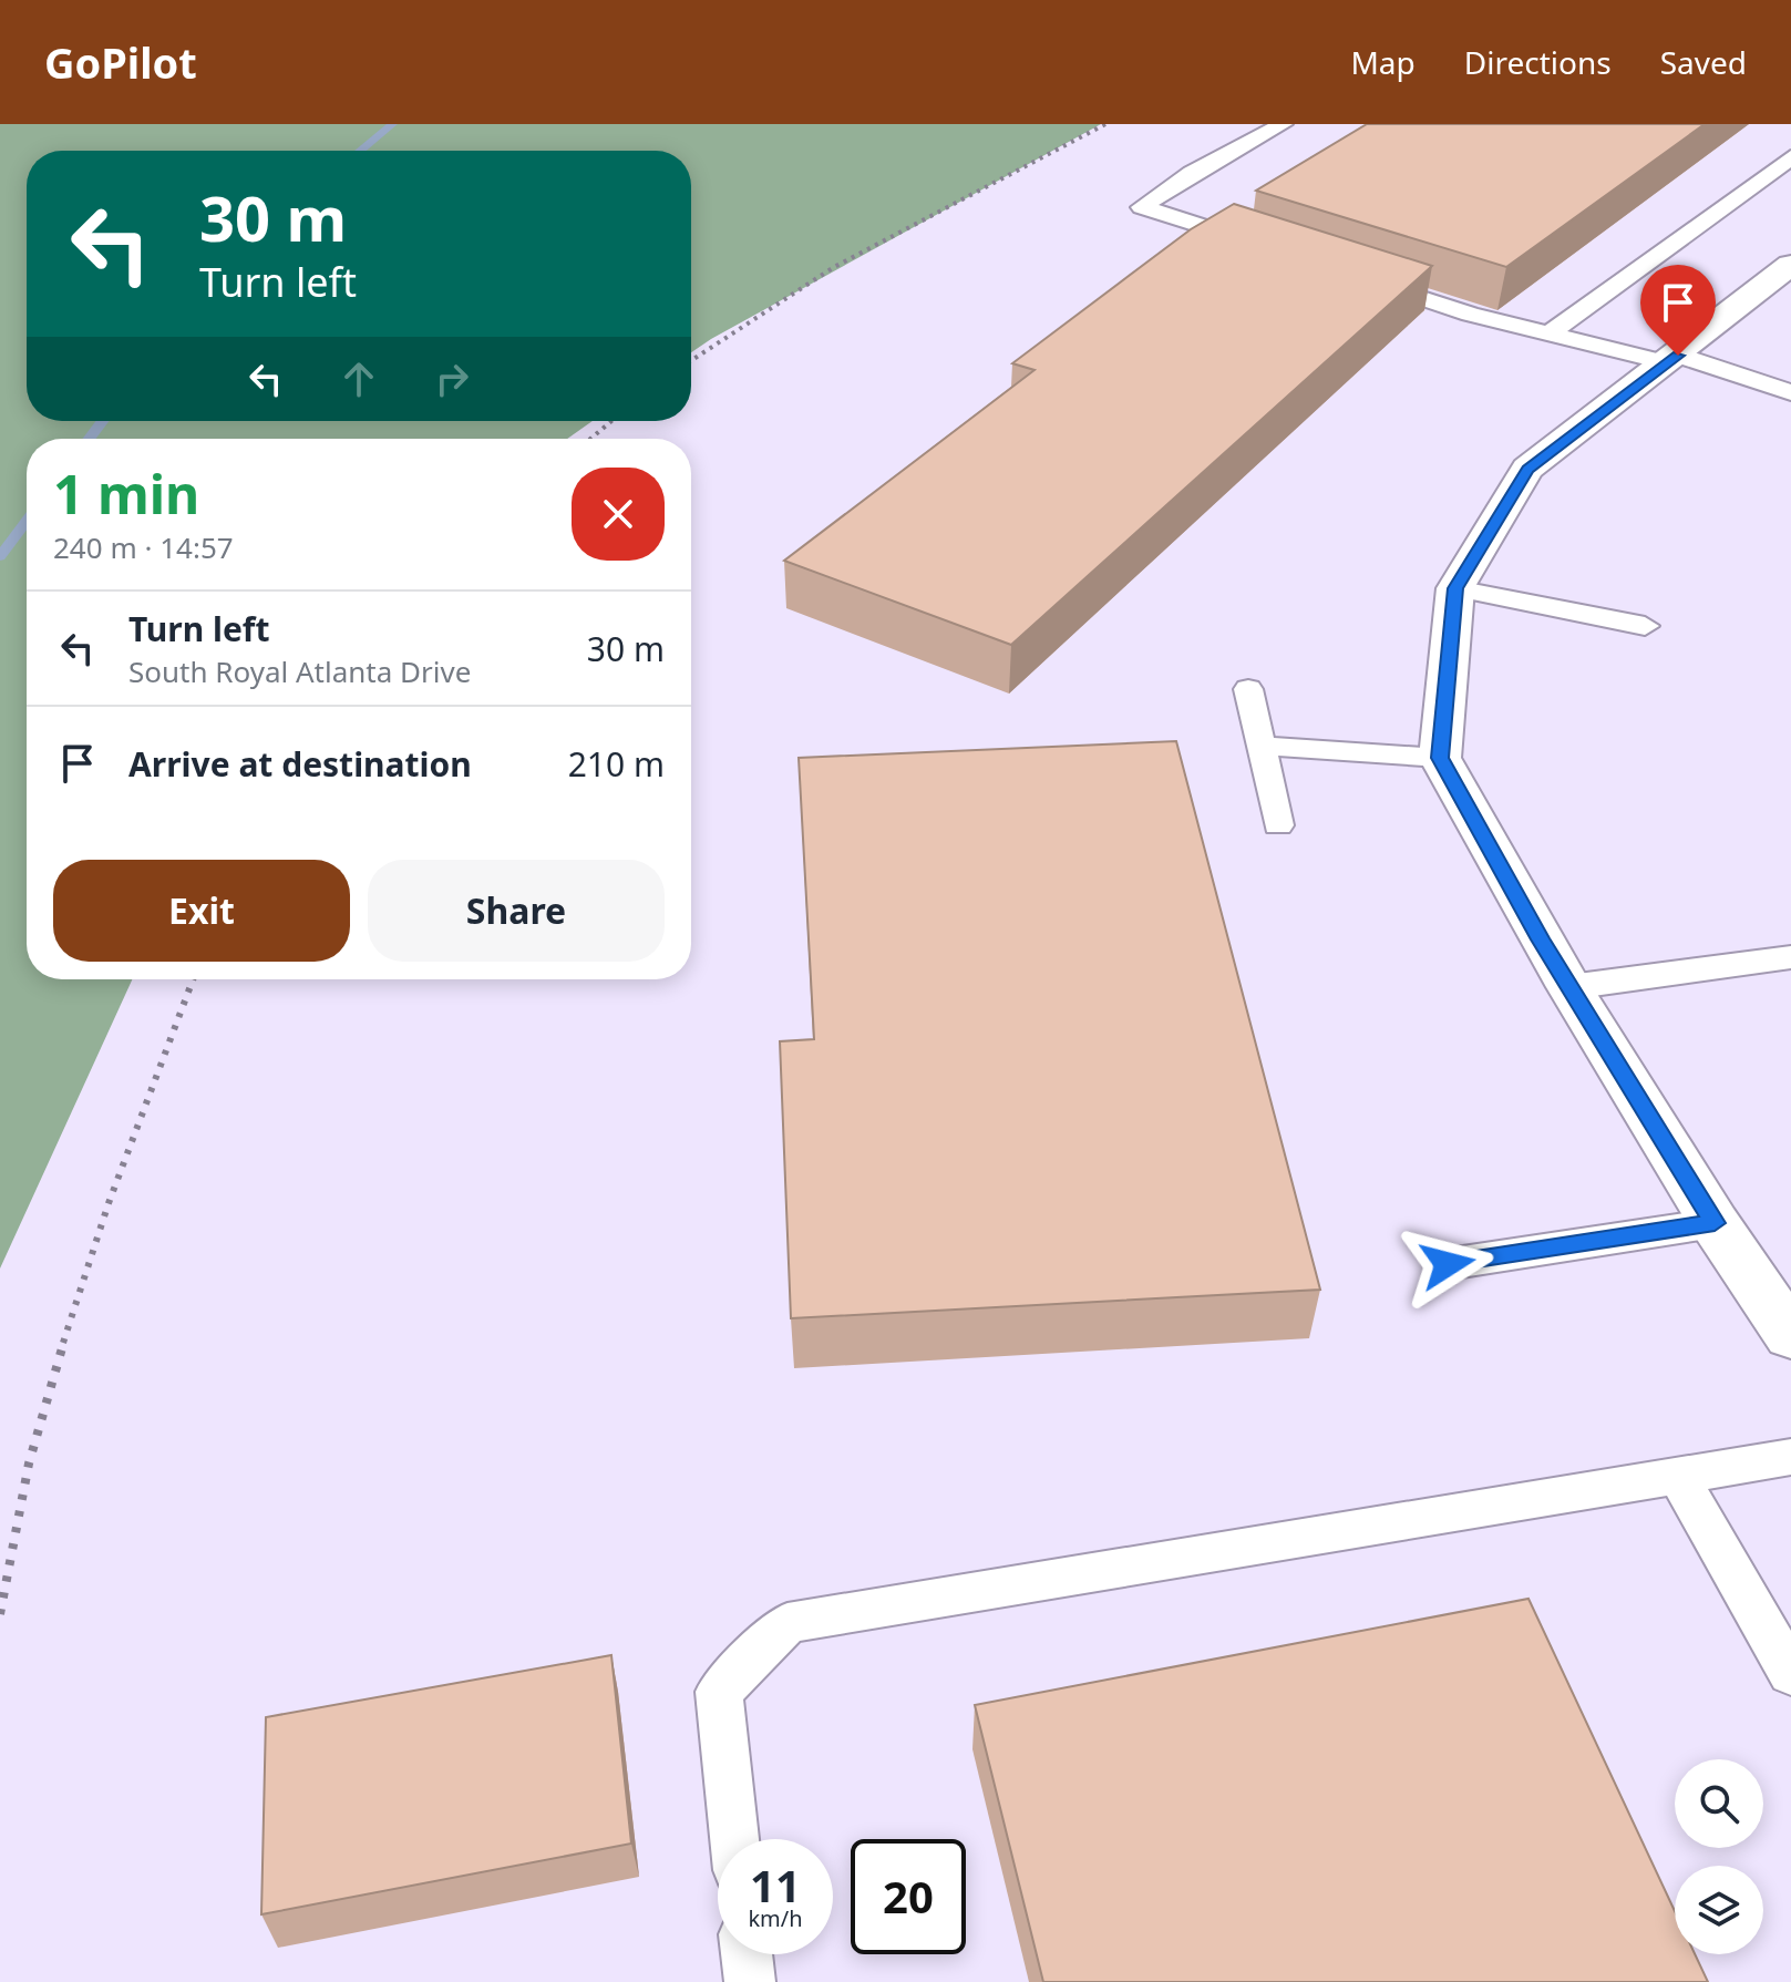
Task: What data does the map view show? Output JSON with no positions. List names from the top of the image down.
{
  "page": {
    "header": "GoPilot",
    "nav": ["Map", "Directions", "Saved"],
    "turn": ["30 m", "Turn left"],
    "heading": ["1 min", "240 m · 14:57"],
    "list": [
      {
        "name": "Turn left",
        "note": "South Royal Atlanta Drive",
        "value": "30 m"
      },
      {
        "name": "Arrive at destination",
        "value": "210 m"
      }
    ],
    "buttons": ["Exit", "Share"],
    "speed": "11 km/h",
    "limit": "20"
  }
}
